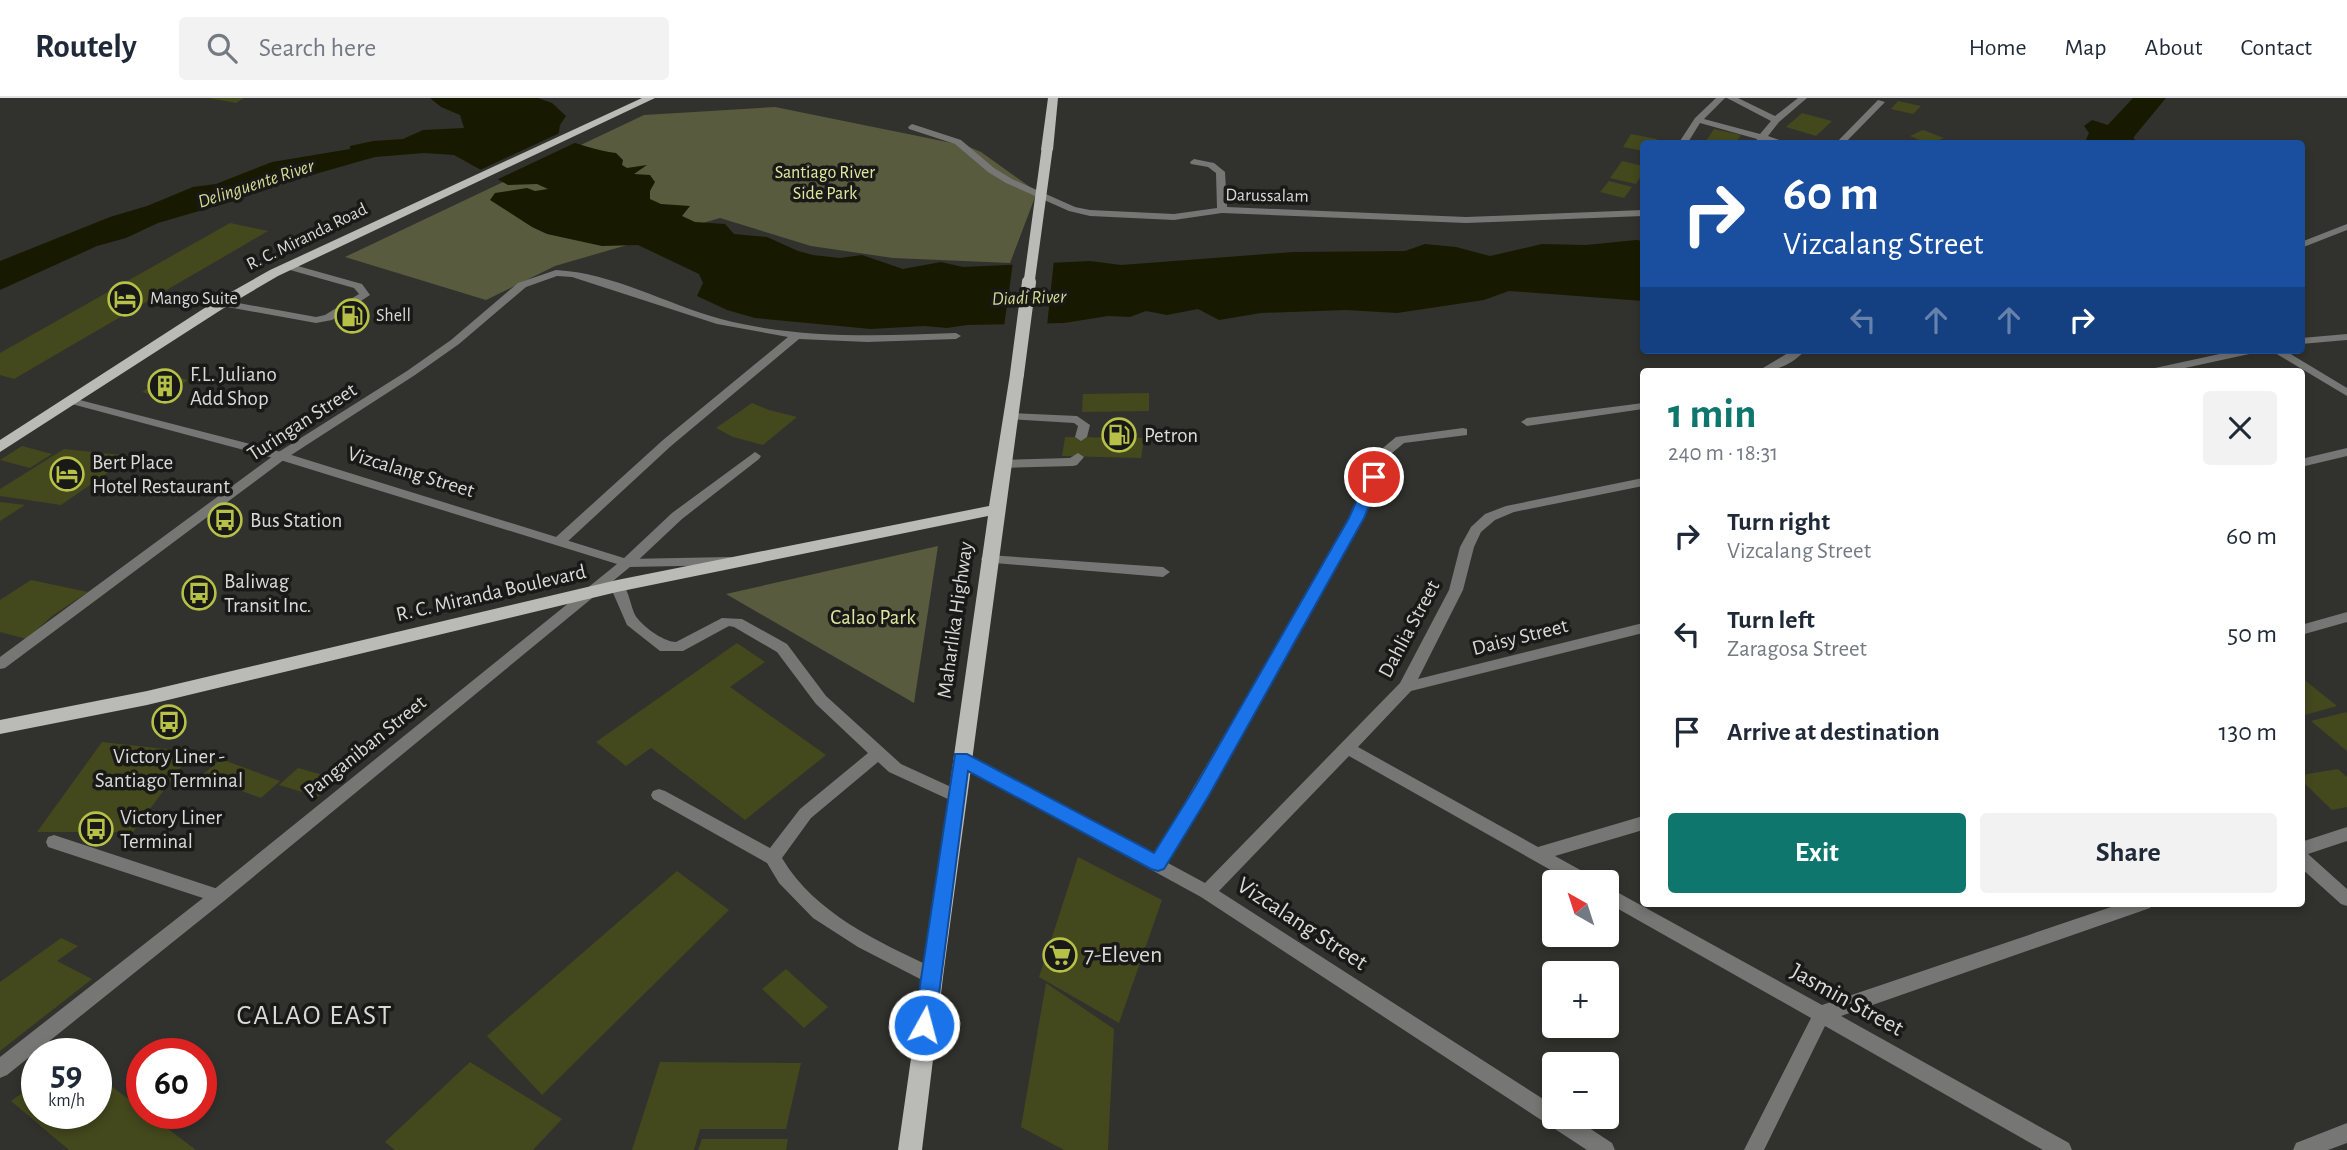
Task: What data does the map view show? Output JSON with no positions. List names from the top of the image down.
{
  "streets": {
    "main road": ["R. C. Miranda Road", "R. C. Miranda Boulevard", "Maharlika Highway"],
    "street": [
      "Darussalam",
      "Turingan Street",
      "Vizcalang Street",
      "Dahlia Street",
      "Daisy Street",
      "Panganiban Street",
      "Jasmin Street"
    ]
  },
  "crossings": [
    ["R. C. Miranda Road", "Vizcalang Street"],
    ["Turingan Street", "Vizcalang Street"],
    ["Vizcalang Street", "R. C. Miranda Boulevard"],
    ["Vizcalang Street", "Maharlika Highway"],
    ["Vizcalang Street", "Dahlia Street"],
    ["Vizcalang Street", "Panganiban Street"],
    ["R. C. Miranda Boulevard", "Maharlika Highway"],
    ["R. C. Miranda Boulevard", "Panganiban Street"],
    ["Dahlia Street", "Daisy Street"]
  ],
  "districts": ["CALAO EAST"],
  "water": ["Delinguente River", "Diadi River"],
  "parks": ["Santiago River Side Park", "Calao Park"],
  "places": {
    "hotel": ["Mango Suite", "Bert Place Hotel Restaurant"],
    "fuel station": ["Shell", "Petron"],
    "building": ["F.L. Juliano Add Shop"],
    "bus stop": [
      "Bus Station",
      "Baliwag Transit Inc.",
      "Victory Liner - Santiago Terminal",
      "Victory Liner Terminal"
    ],
    "supermarket": ["7-Eleven"]
  },
  "north": "top left",
  "page": {
    "header": "Routely",
    "search": "Search here",
    "nav": [
      "Home",
      "Map",
      "About",
      "Contact"
    ],
    "turn": ["60 m", "Vizcalang Street"],
    "heading": ["1 min", "240 m · 18:31"],
    "list": [
      {
        "name": "Turn right",
        "note": "Vizcalang Street",
        "value": "60 m"
      },
      {
        "name": "Turn left",
        "note": "Zaragosa Street",
        "value": "50 m"
      },
      {
        "name": "Arrive at destination",
        "value": "130 m"
      }
    ],
    "buttons": ["Exit", "Share"],
    "map_buttons": ["+", "−"],
    "speed": "59 km/h",
    "limit": "60"
  }
}
